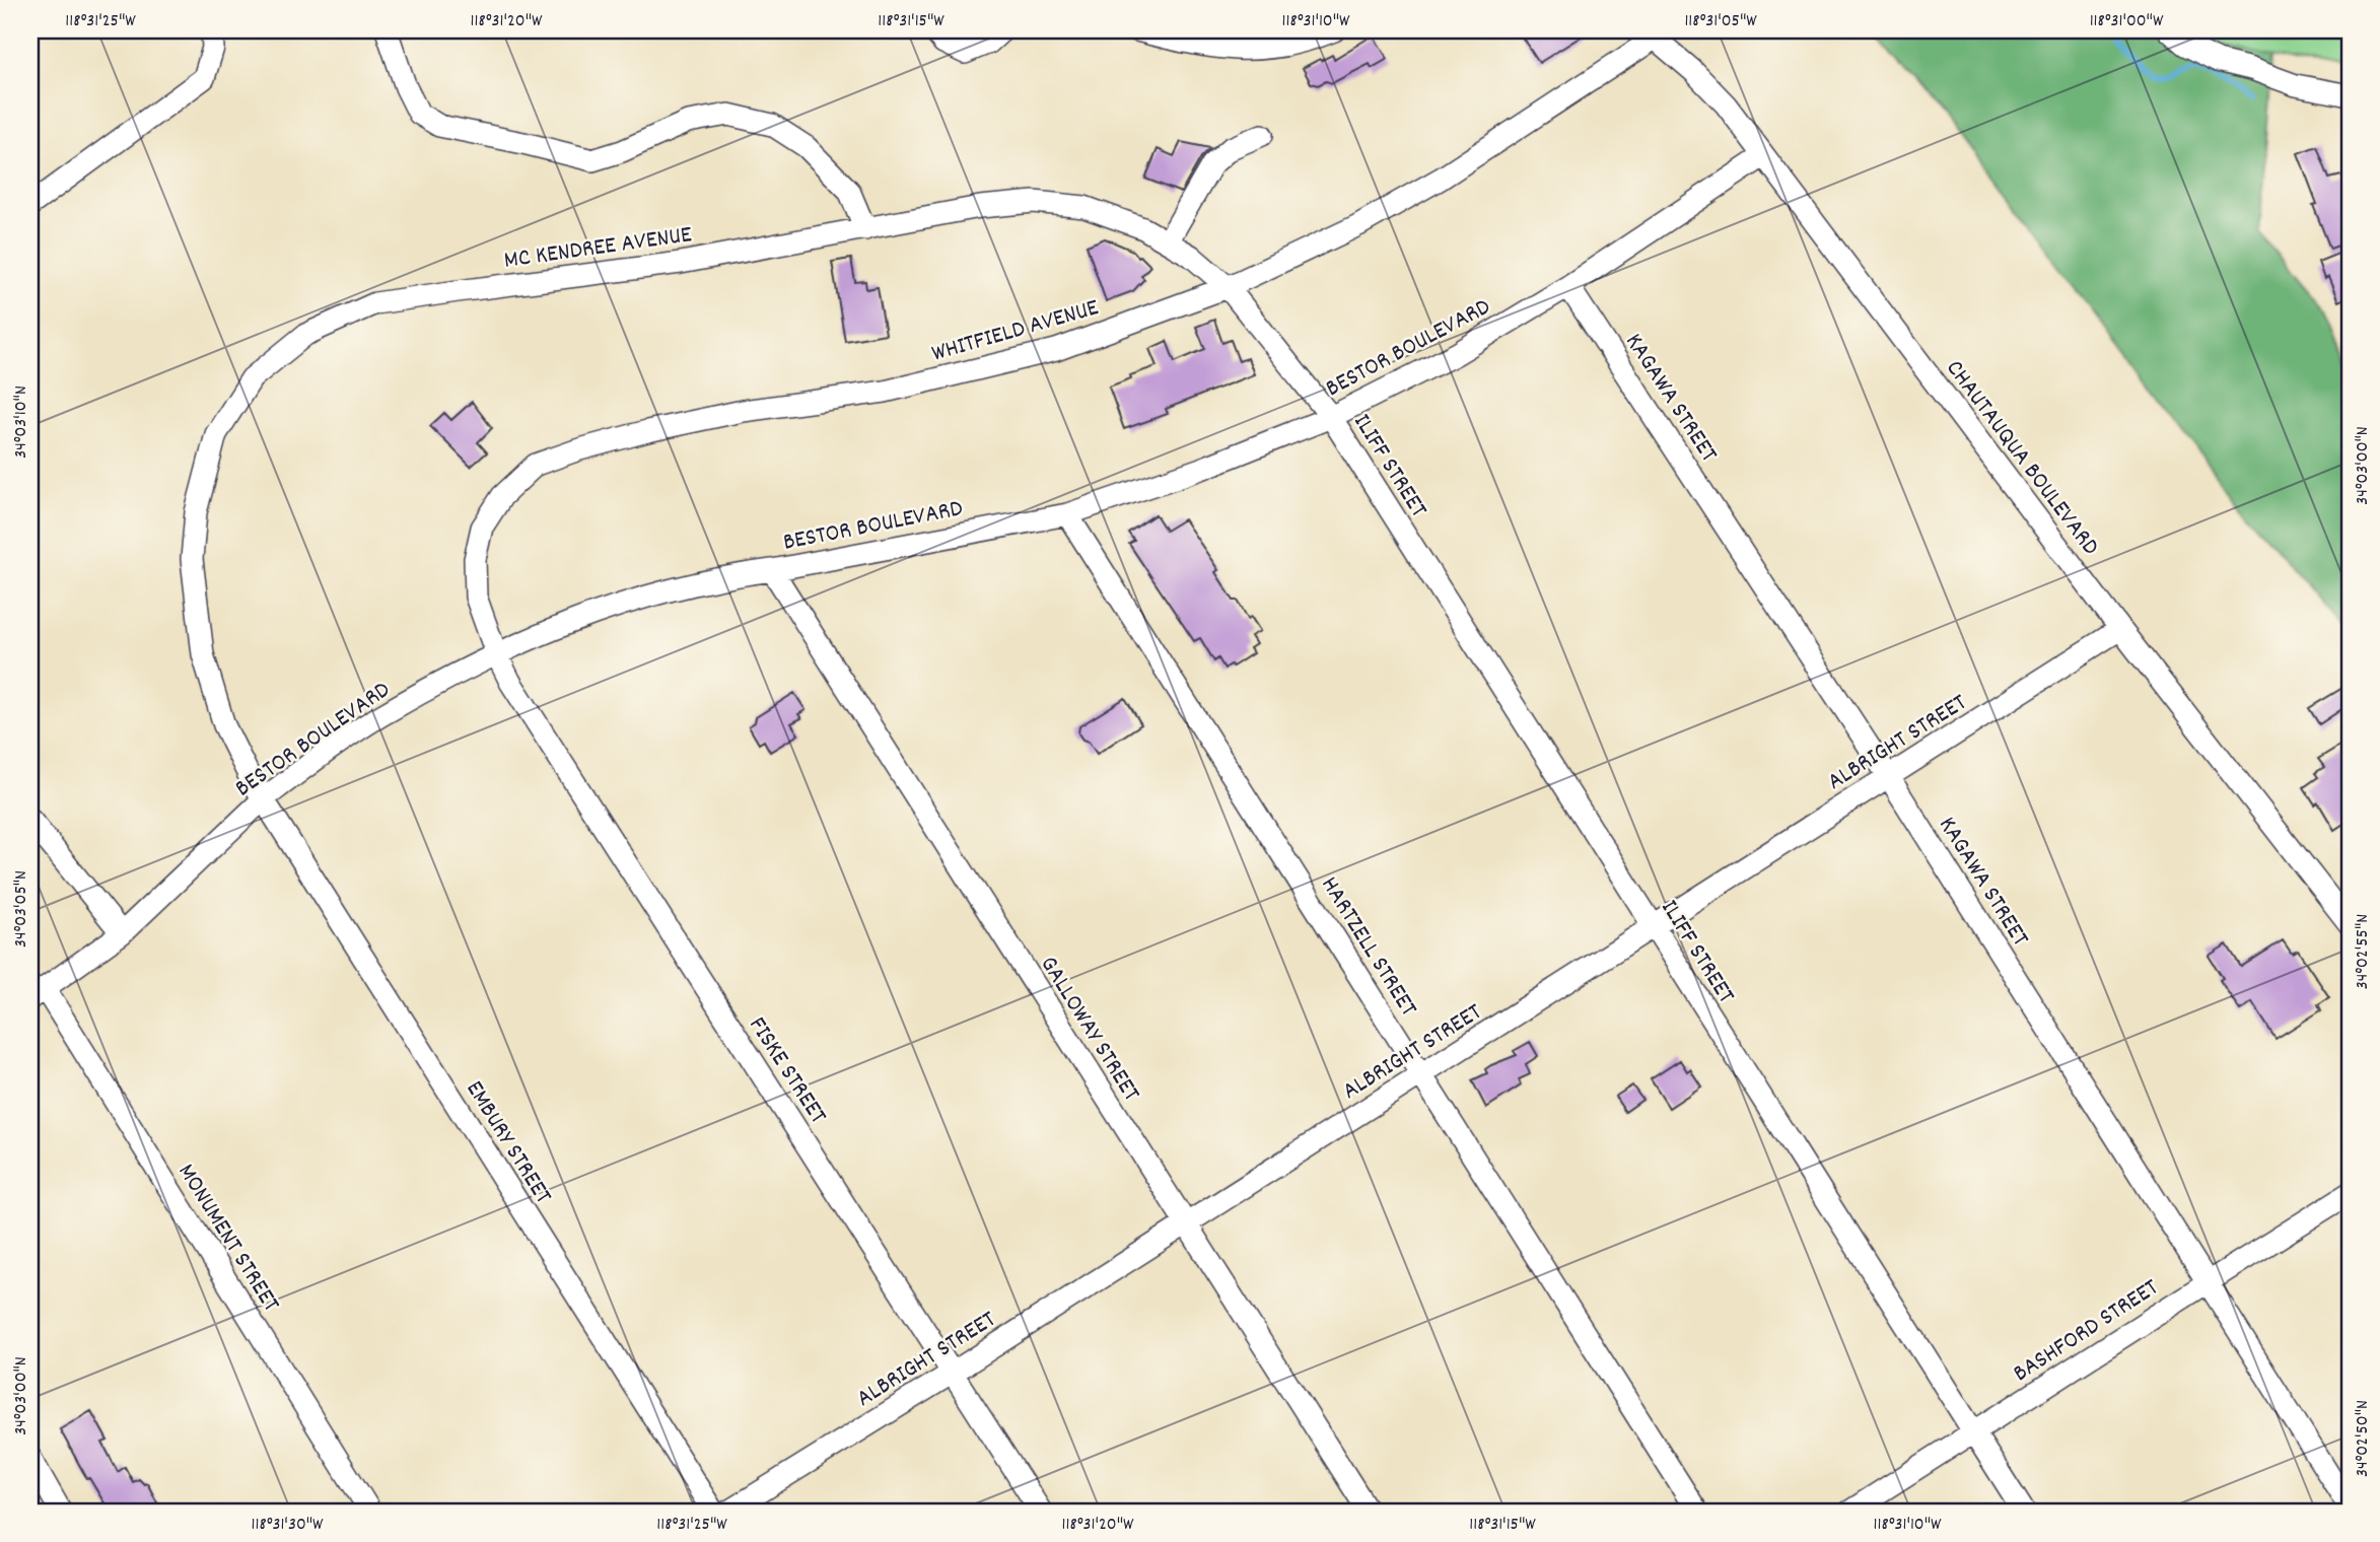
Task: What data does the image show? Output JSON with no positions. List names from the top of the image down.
{
  "streets": {
    "street": [
      "MC KENDREE AVENUE",
      "WHITFIELD AVENUE",
      "BESTOR BOULEVARD",
      "KAGAWA STREET",
      "CHAUTAUQUA BOULEVARD",
      "ILIFF STREET",
      "ALBRIGHT STREET",
      "HARTZELL STREET",
      "GALLOWAY STREET",
      "FISKE STREET",
      "EMBURY STREET",
      "MONUMENT STREET",
      "BASHFORD STREET"
    ]
  },
  "crossings": [
    ["MC KENDREE AVENUE", "WHITFIELD AVENUE"],
    ["MC KENDREE AVENUE", "BESTOR BOULEVARD"],
    ["MC KENDREE AVENUE", "ILIFF STREET"],
    ["MC KENDREE AVENUE", "EMBURY STREET"],
    ["WHITFIELD AVENUE", "BESTOR BOULEVARD"],
    ["WHITFIELD AVENUE", "CHAUTAUQUA BOULEVARD"],
    ["WHITFIELD AVENUE", "FISKE STREET"],
    ["BESTOR BOULEVARD", "KAGAWA STREET"],
    ["BESTOR BOULEVARD", "CHAUTAUQUA BOULEVARD"],
    ["BESTOR BOULEVARD", "ILIFF STREET"],
    ["BESTOR BOULEVARD", "HARTZELL STREET"],
    ["BESTOR BOULEVARD", "GALLOWAY STREET"],
    ["BESTOR BOULEVARD", "FISKE STREET"],
    ["BESTOR BOULEVARD", "EMBURY STREET"],
    ["BESTOR BOULEVARD", "MONUMENT STREET"],
    ["KAGAWA STREET", "ALBRIGHT STREET"],
    ["KAGAWA STREET", "BASHFORD STREET"],
    ["CHAUTAUQUA BOULEVARD", "ALBRIGHT STREET"],
    ["ILIFF STREET", "ALBRIGHT STREET"],
    ["ILIFF STREET", "BASHFORD STREET"],
    ["ALBRIGHT STREET", "HARTZELL STREET"],
    ["ALBRIGHT STREET", "GALLOWAY STREET"],
    ["ALBRIGHT STREET", "FISKE STREET"]
  ],
  "coordinates": [
    "118°31'25\"W",
    "118°31'20\"W",
    "118°31'15\"W",
    "118°31'10\"W",
    "118°31'05\"W",
    "118°31'00\"W",
    "34°03'10\"N",
    "34°03'00\"N",
    "34°03'05\"N",
    "34°02'55\"N",
    "34°02'50\"N",
    "118°31'30\"W"
  ]
}
